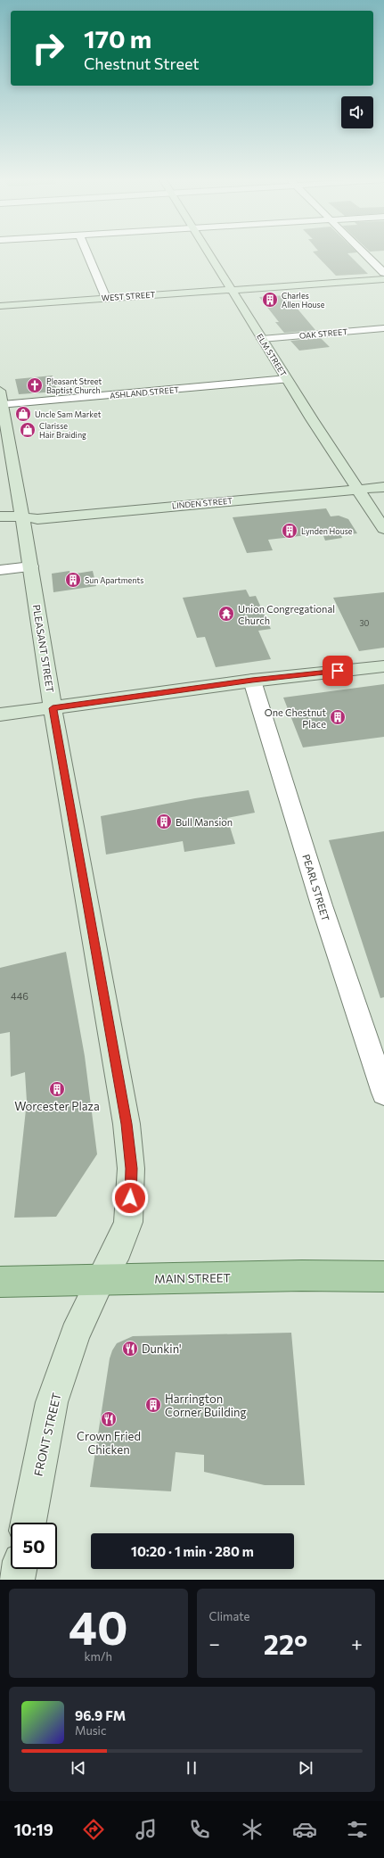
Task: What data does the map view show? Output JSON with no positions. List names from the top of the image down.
{
  "streets": {
    "main road": [
      "WEST STREET",
      "ELM STREET",
      "LINDEN STREET",
      "PLEASANT STREET",
      "MAIN STREET",
      "FRONT STREET"
    ],
    "street": ["OAK STREET", "ASHLAND STREET", "PEARL STREET"]
  },
  "crossings": [
    ["WEST STREET", "ELM STREET"],
    ["OAK STREET", "ELM STREET"],
    ["ELM STREET", "ASHLAND STREET"],
    ["ELM STREET", "LINDEN STREET"],
    ["ASHLAND STREET", "PLEASANT STREET"],
    ["LINDEN STREET", "PLEASANT STREET"],
    ["PLEASANT STREET", "MAIN STREET"],
    ["PLEASANT STREET", "FRONT STREET"],
    ["MAIN STREET", "FRONT STREET"]
  ],
  "places": {
    "building": [
      "Charles Allen House",
      "Lynden House",
      "Sun Apartments",
      "One Chestnut Place",
      "Bull Mansion",
      "Worcester Plaza",
      "Harrington Corner Building"
    ],
    "church": ["Pleasant Street Baptist Church"],
    "shop": ["Uncle Sam Market", "Clarisse Hair Braiding"],
    "temple": ["Union Congregational Church"],
    "restaurant": ["Dunkin'", "Crown Fried Chicken"]
  },
  "house_numbers": ["30", "446"],
  "page": {
    "turn": ["170 m", "Chestnut Street"],
    "limit": "50",
    "trip": "10:20 · 1 min · 280 m",
    "tile": [
      ["40", "km/h"],
      "Climate"
    ],
    "heat": ["−", "22°", "+"],
    "song": ["96.9 FM", "Music"],
    "tabs": "10:19"
  }
}
